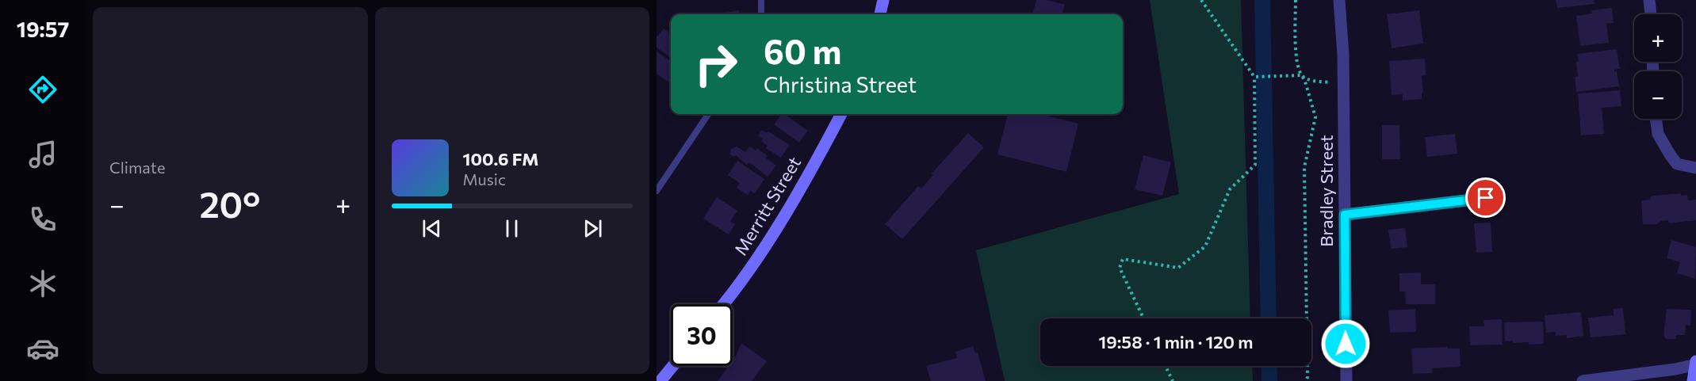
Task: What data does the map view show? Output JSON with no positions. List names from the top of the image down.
{
  "streets": {
    "main road": ["Merritt Street"],
    "street": ["Bradley Street"]
  },
  "page": {
    "tabs": "19:57",
    "tile": "Climate",
    "map_buttons": ["+", "−"],
    "turn": ["60 m", "Christina Street"],
    "song": ["100.6 FM", "Music"],
    "heat": ["−", "20°", "+"],
    "limit": "30",
    "trip": "19:58 · 1 min · 120 m"
  }
}
